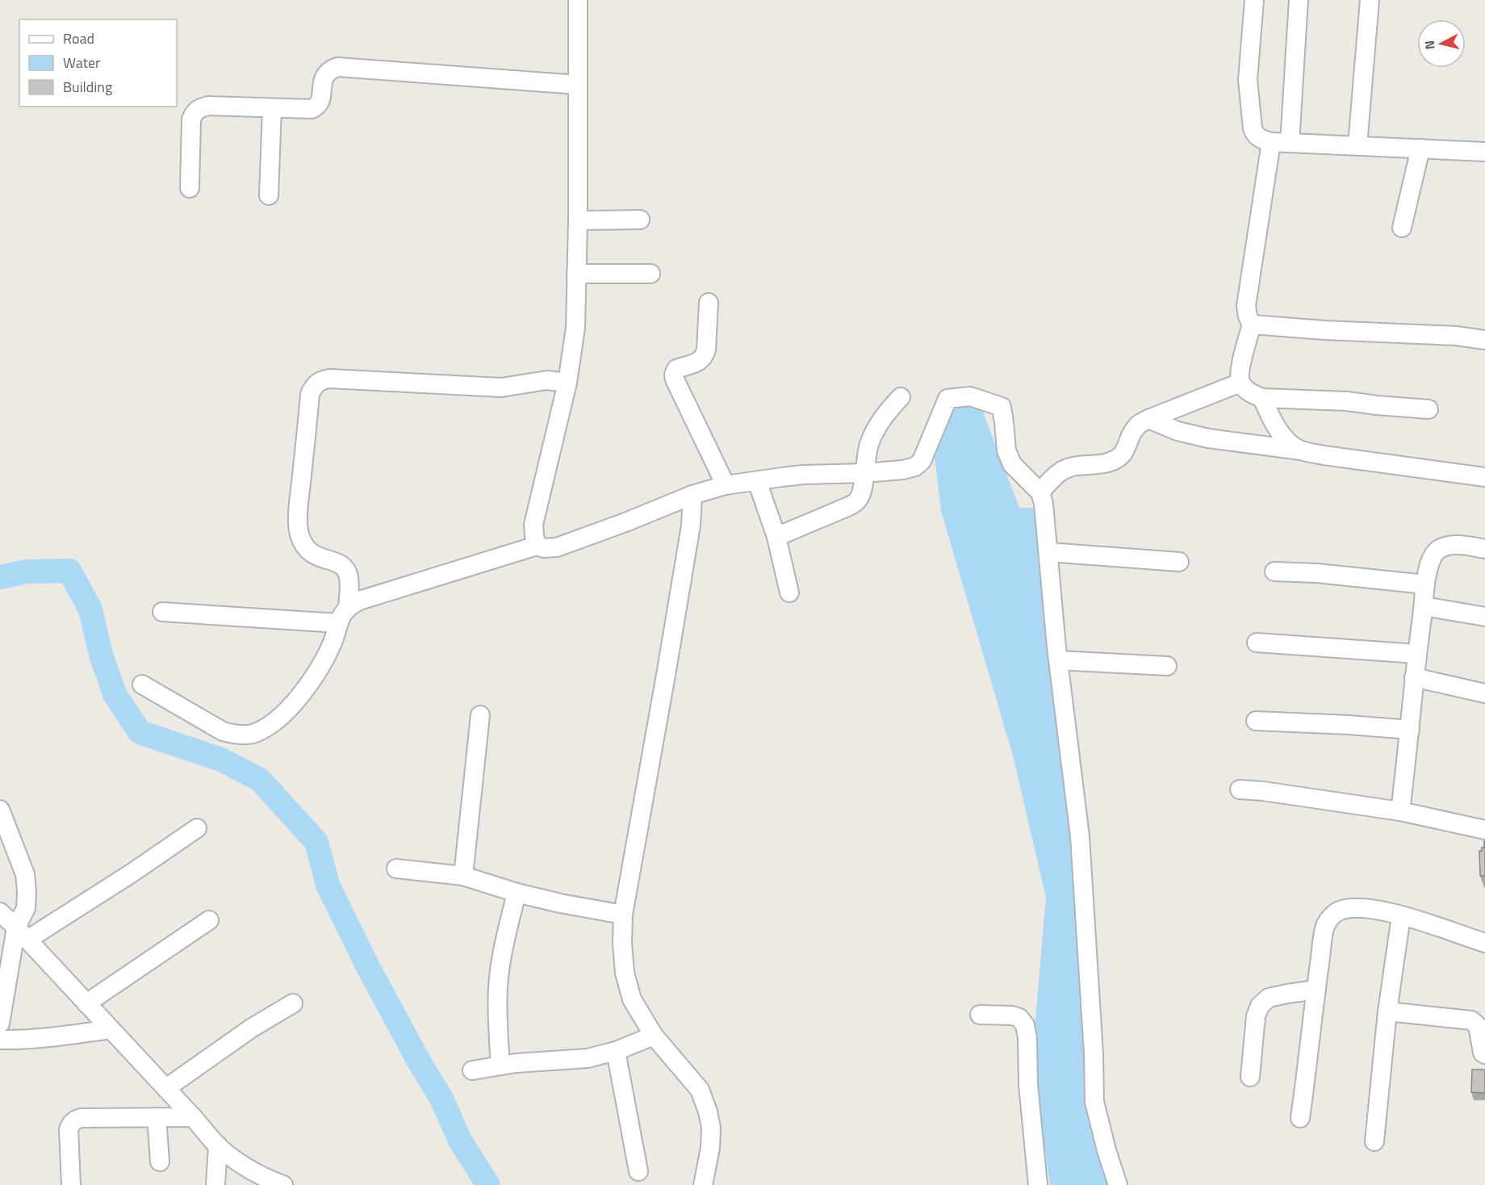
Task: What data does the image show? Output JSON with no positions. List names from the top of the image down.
{
  "legend": ["Road", "Water", "Building"],
  "north": "left"
}
